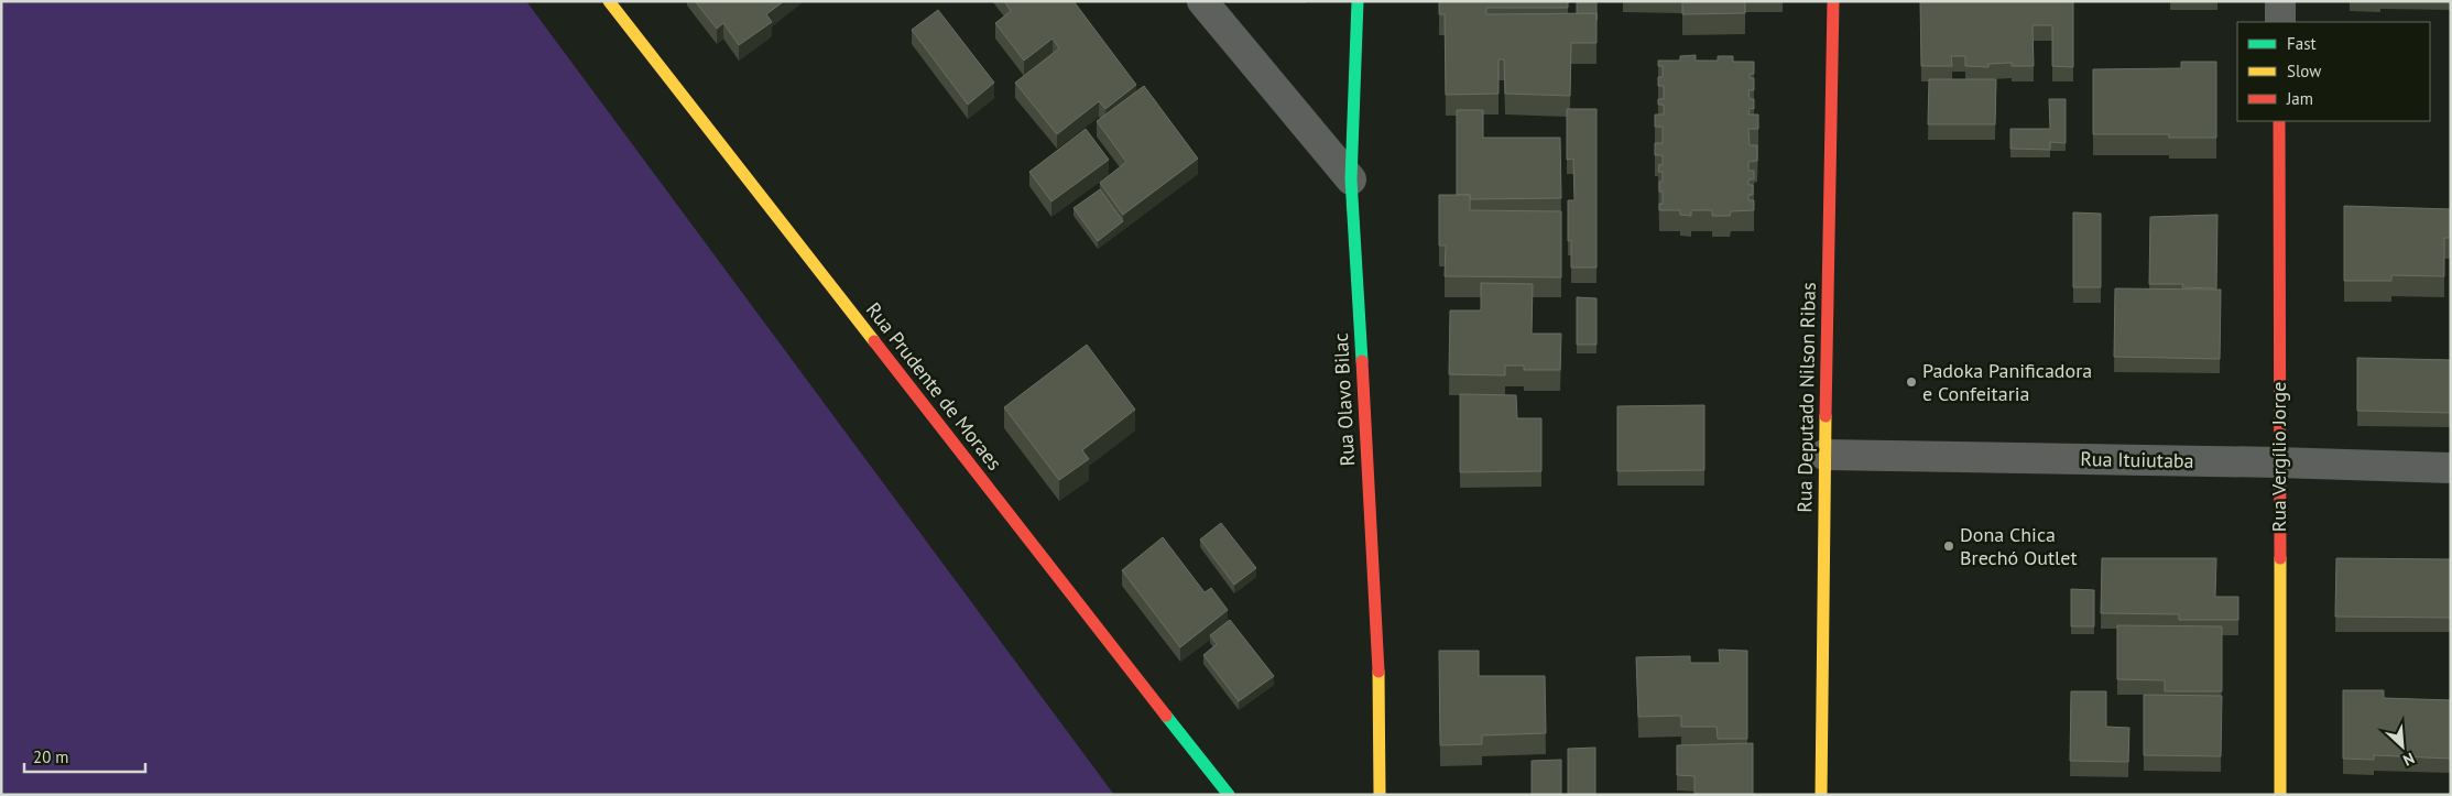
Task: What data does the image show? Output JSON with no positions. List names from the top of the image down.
{
  "streets": {
    "street": [
      "Rua Prudente de Moraes",
      "Rua Deputado Nilson Ribas",
      "Rua Olavo Bilac",
      "Rua Vergílio Jorge",
      "Rua Ituiutaba"
    ]
  },
  "crossings": [
    ["Rua Deputado Nilson Ribas", "Rua Ituiutaba"],
    ["Rua Vergílio Jorge", "Rua Ituiutaba"]
  ],
  "places": ["Padoka Panificadora e Confeitaria", "Dona Chica Brechó Outlet"],
  "legend": ["Fast", "Slow", "Jam"],
  "scale_bar": "20 m",
  "north": "bottom right"
}
